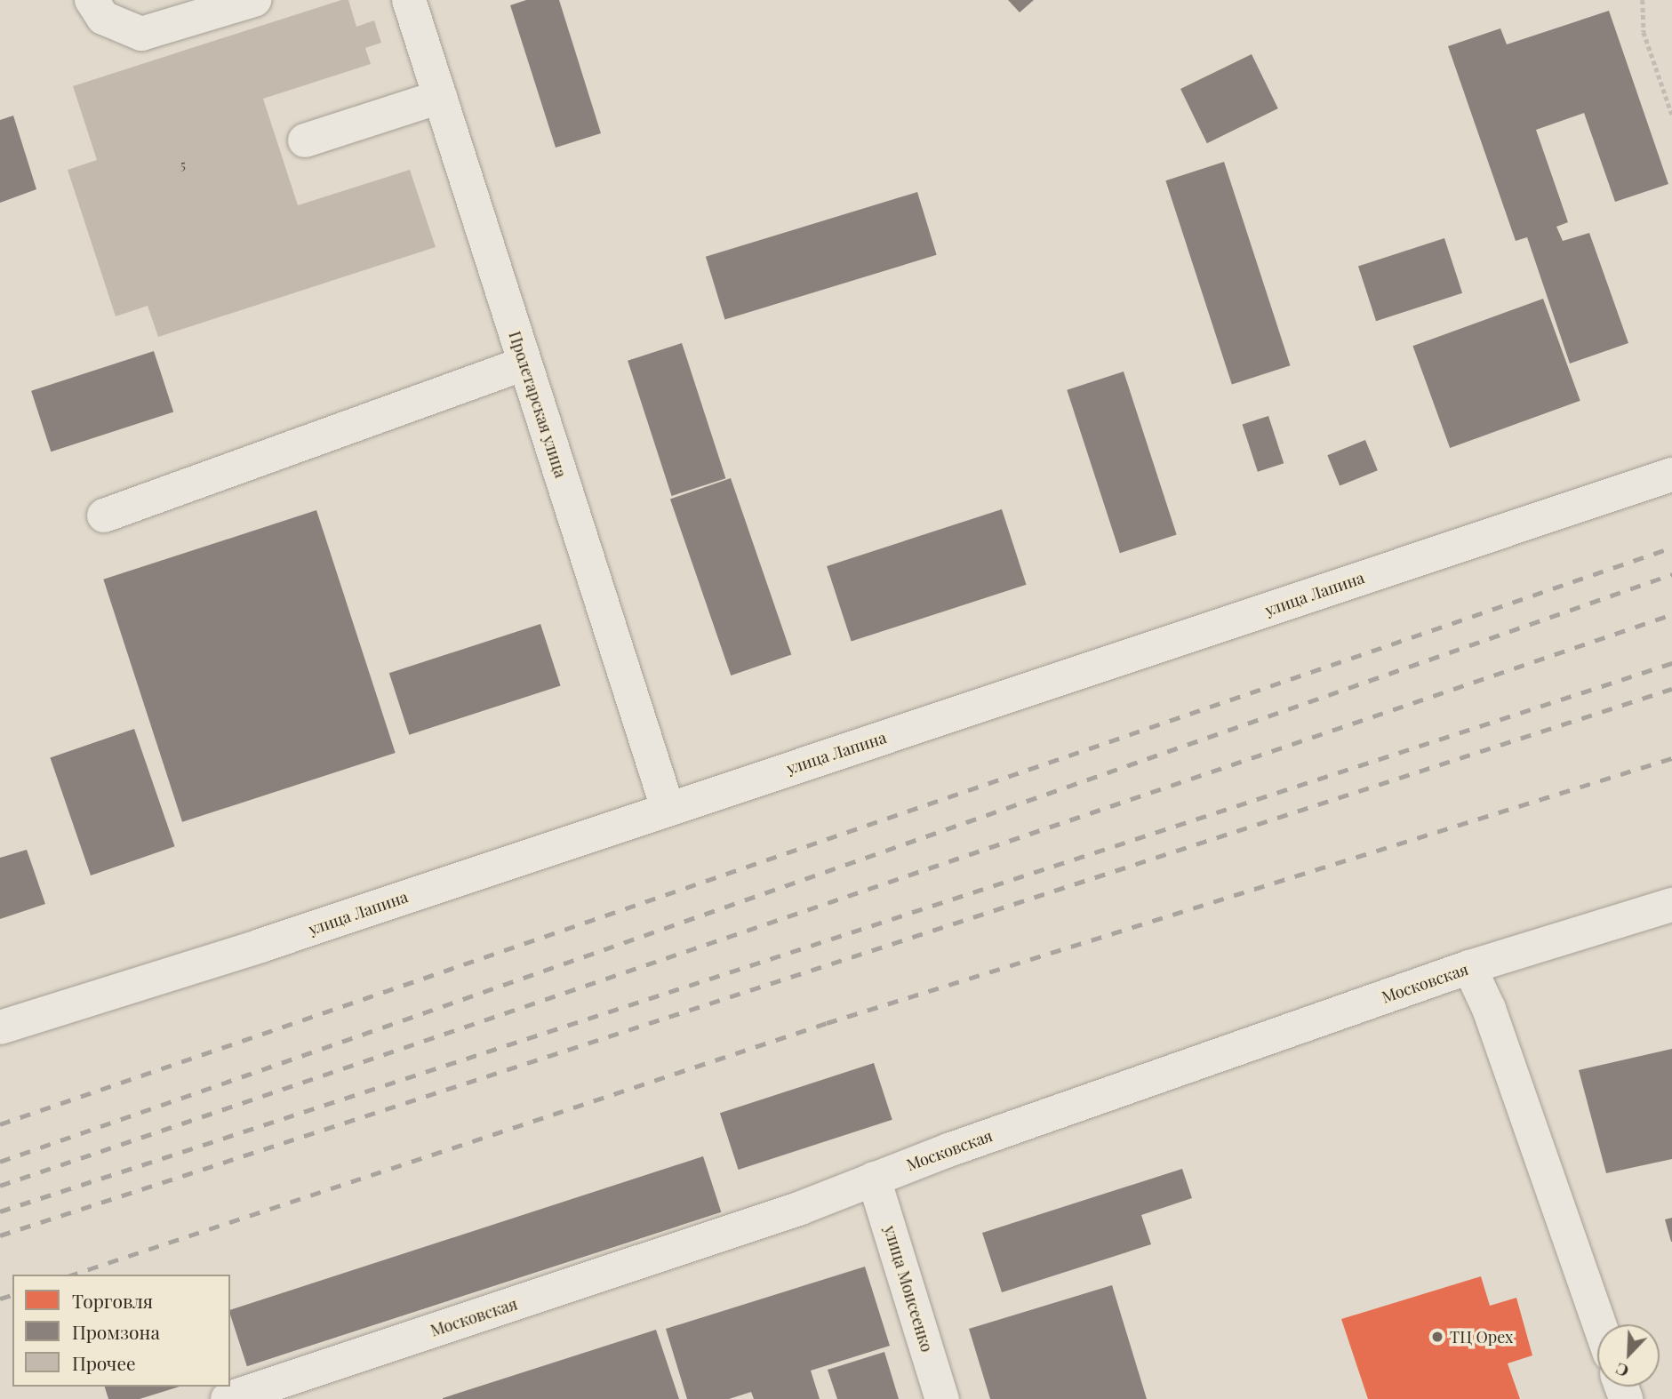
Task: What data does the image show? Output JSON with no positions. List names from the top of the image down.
{
  "streets": {
    "street": [
      "Пролетарская улица",
      "улица Лапина",
      "Московская",
      "улица Моисеенко"
    ]
  },
  "crossings": [
    ["Пролетарская улица", "улица Лапина"],
    ["Московская", "улица Моисеенко"]
  ],
  "places": ["ТЦ Орех"],
  "house_numbers": ["5"],
  "legend": ["Торговля", "Промзона", "Прочее"],
  "north": "bottom left"
}
